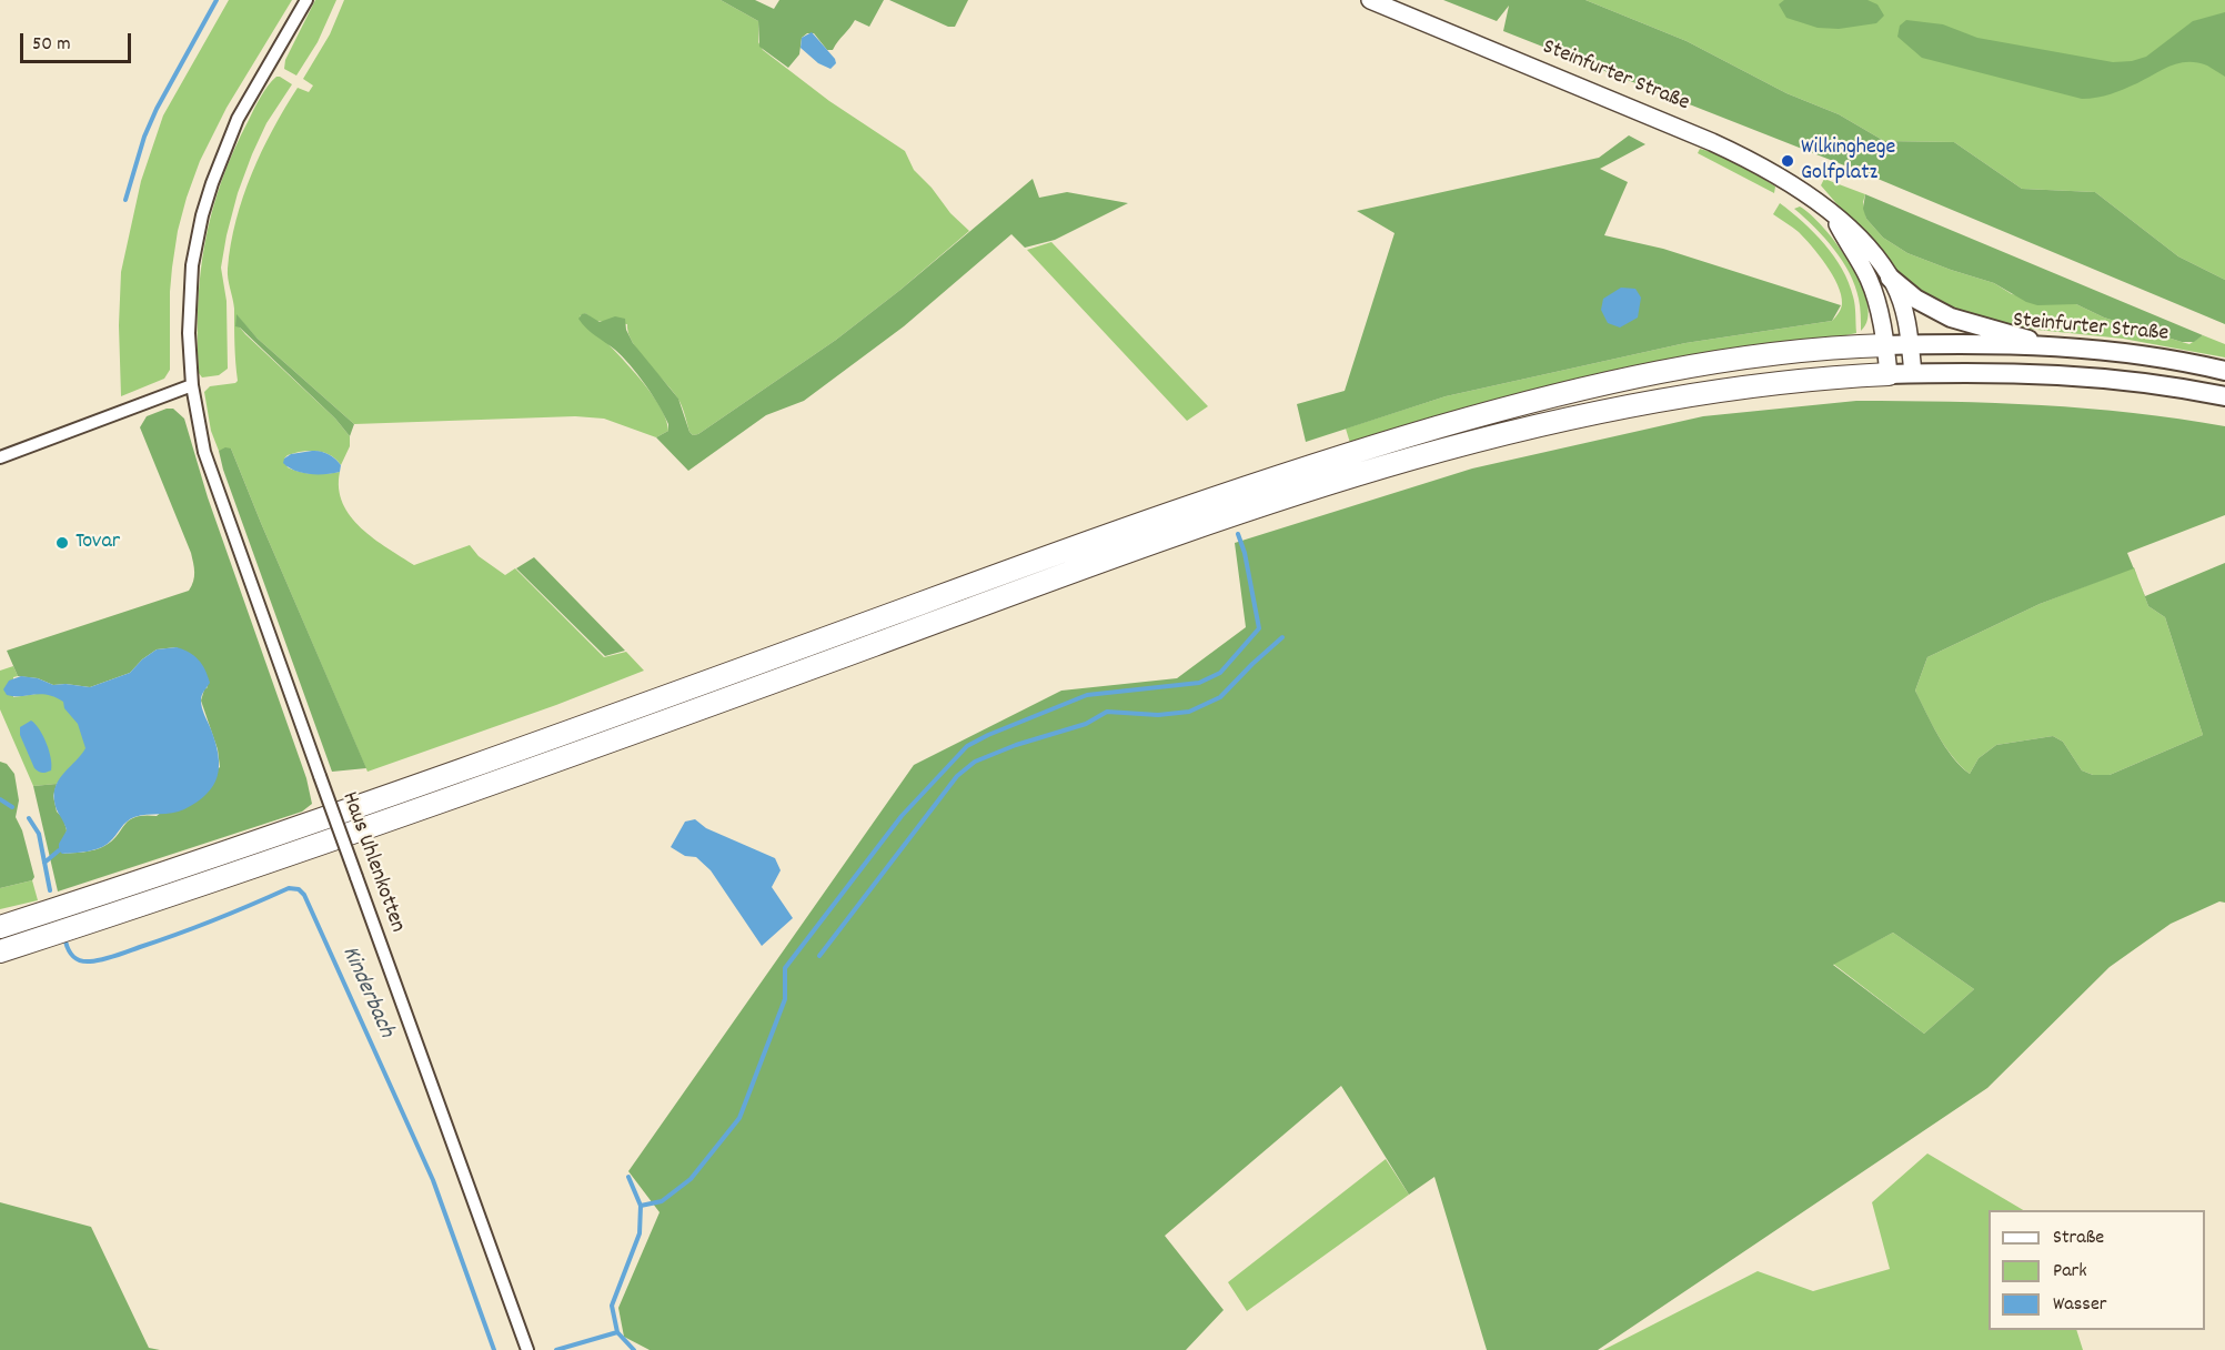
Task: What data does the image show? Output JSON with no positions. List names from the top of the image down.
{
  "streets": {
    "main road": ["Steinfurter Straße"],
    "street": ["Haus Uhlenkotten"]
  },
  "water": ["Kinderbach"],
  "places": ["Wilkinghege Golfplatz", "Tovar"],
  "legend": ["Straße", "Park", "Wasser"],
  "scale_bar": "50 m"
}
